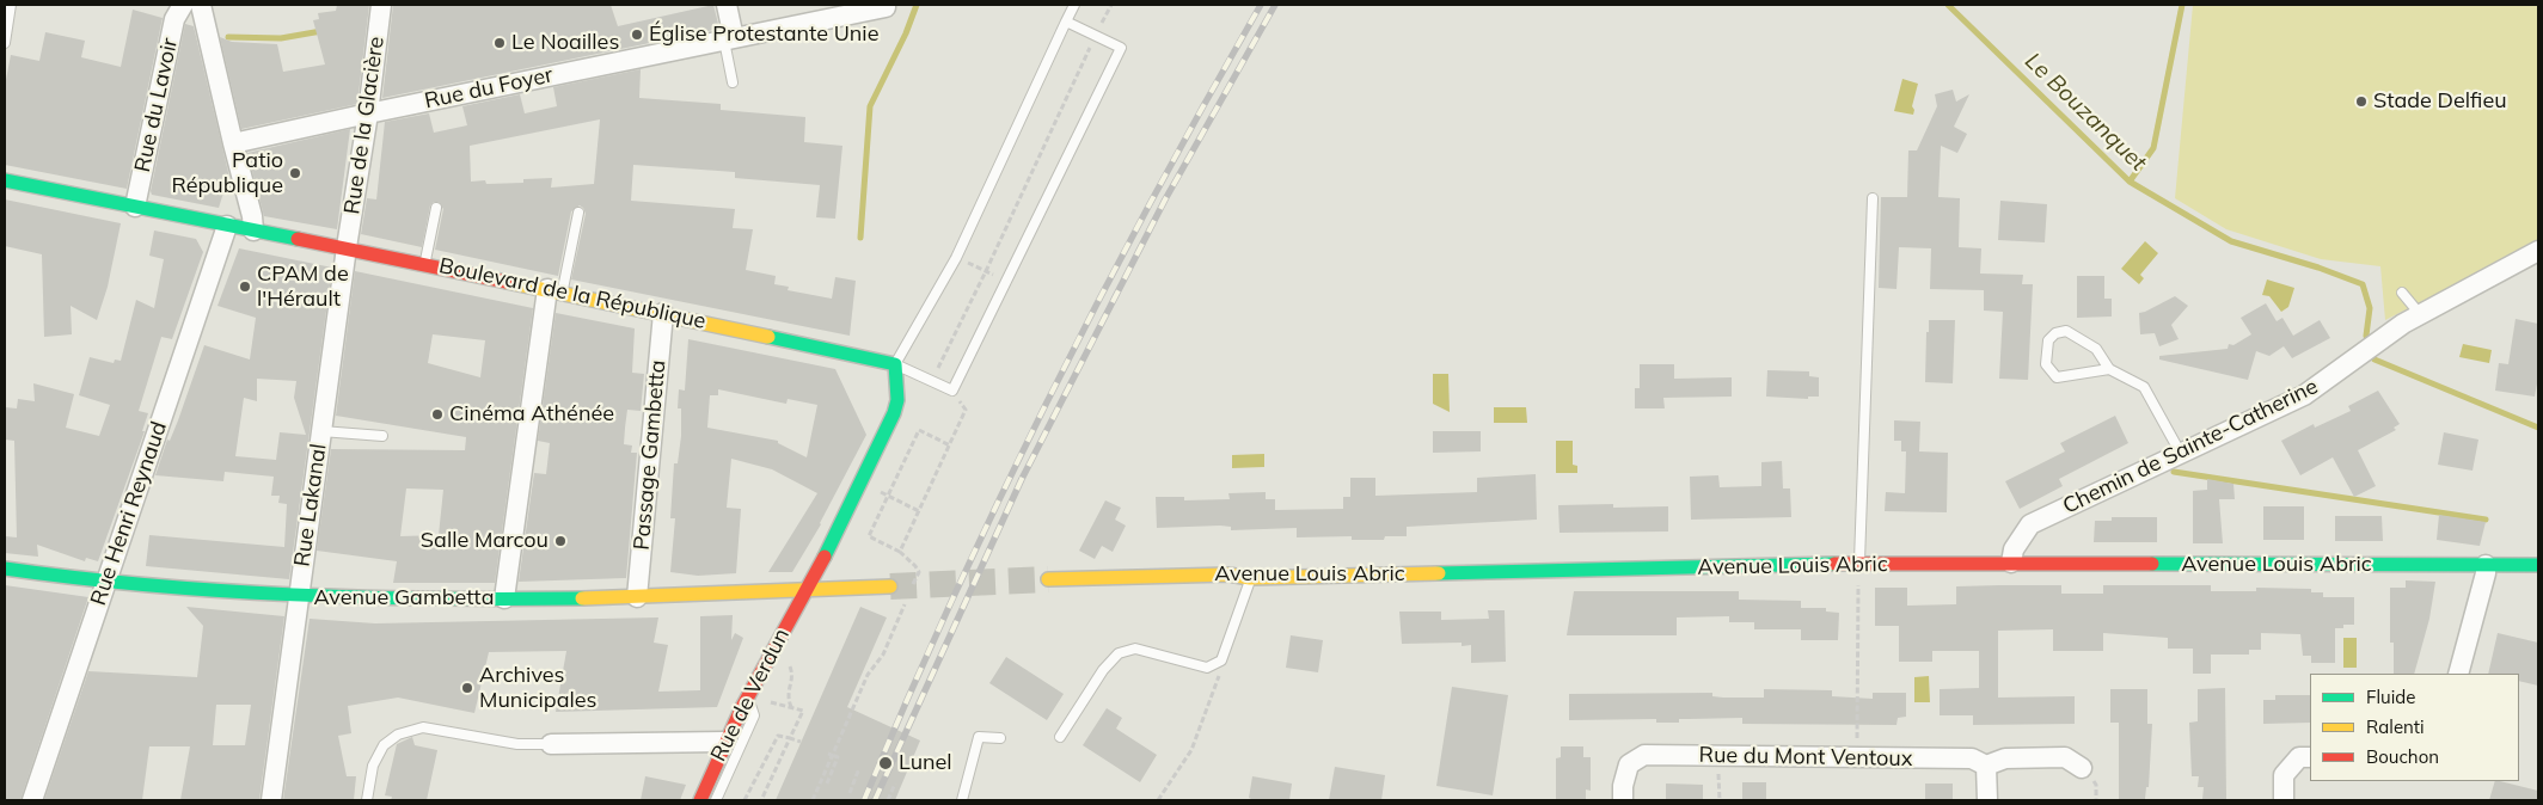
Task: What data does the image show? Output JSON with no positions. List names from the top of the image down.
{
  "streets": {
    "street": [
      "Rue du Foyer",
      "Rue du Lavoir",
      "Rue de la Glacière",
      "Boulevard de la République",
      "Chemin de Sainte-Catherine",
      "Passage Gambetta",
      "Rue Lakanal",
      "Rue Henri Reynaud",
      "Avenue Louis Abric",
      "Avenue Gambetta",
      "Rue de Verdun",
      "Rue du Mont Ventoux"
    ]
  },
  "crossings": [
    ["Rue du Foyer", "Rue de la Glacière"],
    ["Rue du Lavoir", "Boulevard de la République"],
    ["Rue de la Glacière", "Boulevard de la République"],
    ["Rue de la Glacière", "Rue Lakanal"],
    ["Boulevard de la République", "Passage Gambetta"],
    ["Boulevard de la République", "Rue Lakanal"],
    ["Boulevard de la République", "Rue Henri Reynaud"],
    ["Chemin de Sainte-Catherine", "Avenue Louis Abric"],
    ["Passage Gambetta", "Avenue Gambetta"],
    ["Rue Lakanal", "Avenue Gambetta"],
    ["Rue Henri Reynaud", "Avenue Gambetta"],
    ["Avenue Gambetta", "Rue de Verdun"]
  ],
  "water": ["Le Bouzanquet"],
  "places": [
    "Église Protestante Unie",
    "Le Noailles",
    "Stade Delfieu",
    "Patio République",
    "CPAM de l'Hérault",
    "Cinéma Athénée",
    "Salle Marcou",
    "Archives Municipales",
    "Lunel"
  ],
  "legend": ["Fluide", "Ralenti", "Bouchon"]
}
